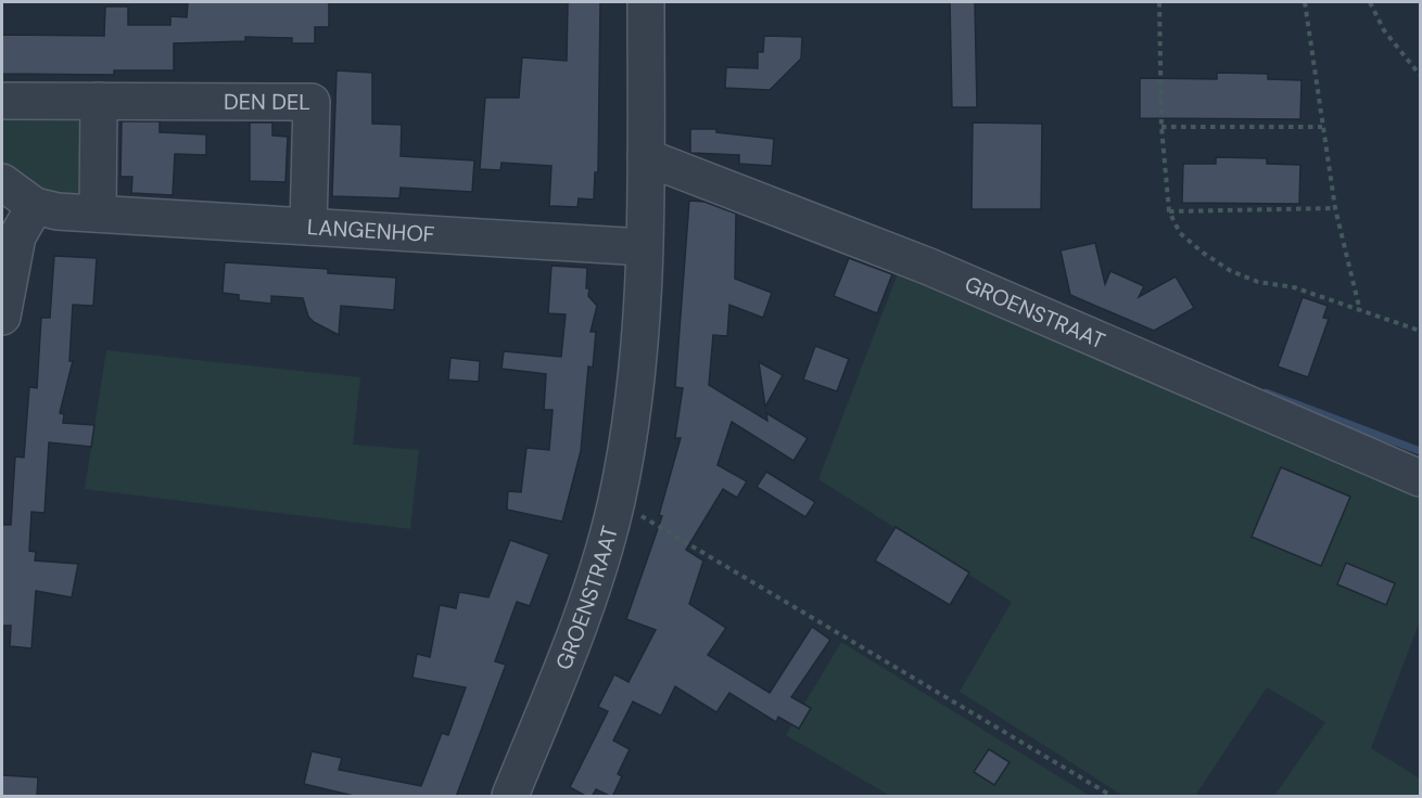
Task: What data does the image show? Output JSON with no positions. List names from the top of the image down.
{
  "streets": {
    "street": ["DEN DEL", "LANGENHOF", "GROENSTRAAT"]
  },
  "crossings": [
    ["DEN DEL", "LANGENHOF"],
    ["LANGENHOF", "GROENSTRAAT"]
  ]
}
